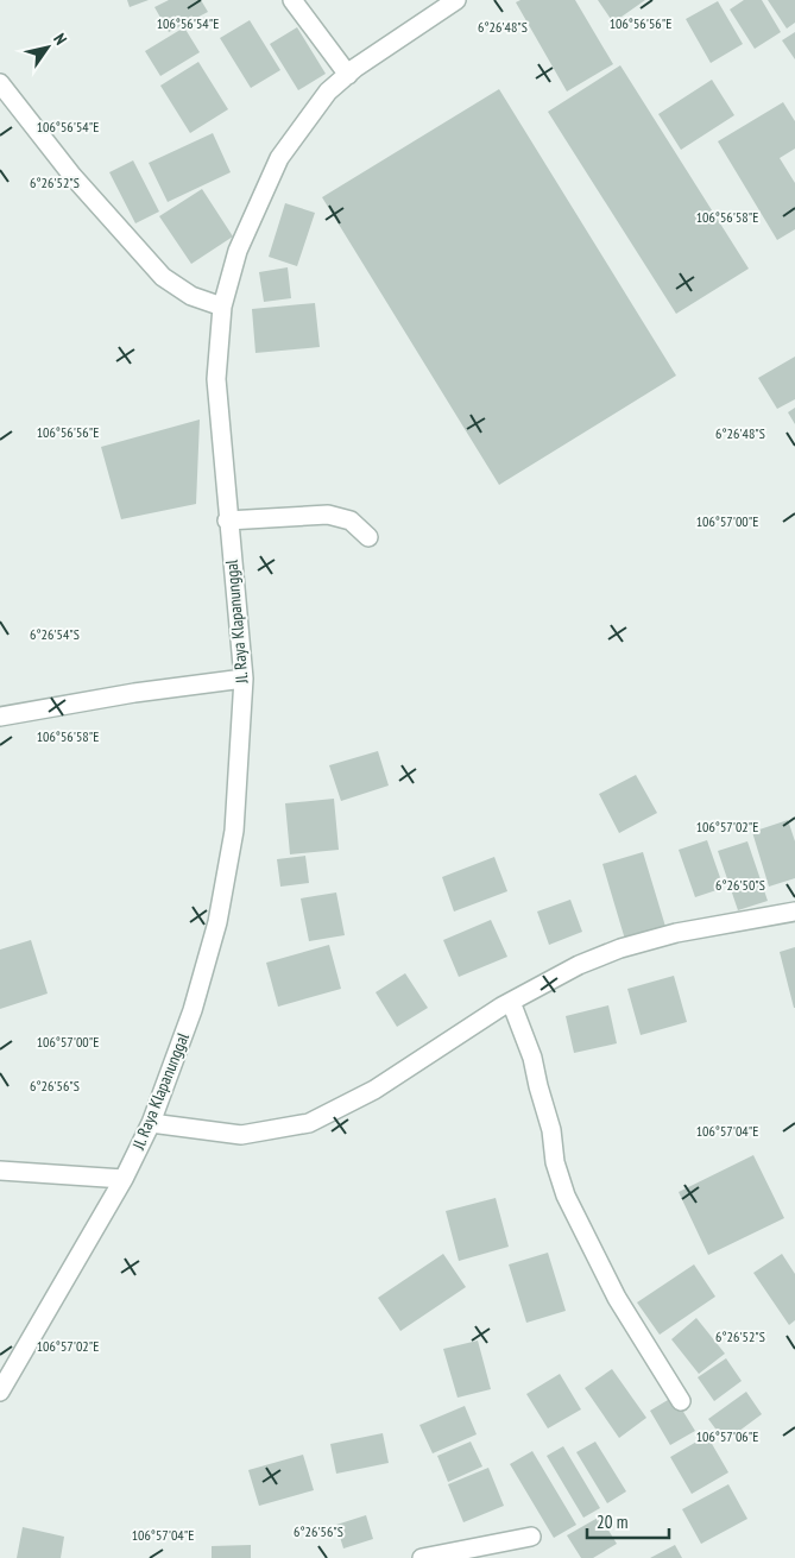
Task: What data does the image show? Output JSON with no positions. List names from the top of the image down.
{
  "streets": {
    "street": ["Jl. Raya Klapanunggal"]
  },
  "scale_bar": "20 m",
  "north": "top right",
  "coordinates": [
    "106°56'54\"E",
    "106°56'56\"E",
    "6°26'48\"S",
    "6°26'52\"S",
    "106°56'58\"E",
    "106°57'00\"E",
    "6°26'54\"S",
    "106°57'02\"E",
    "6°26'50\"S",
    "6°26'56\"S",
    "106°57'04\"E",
    "106°57'06\"E"
  ]
}
